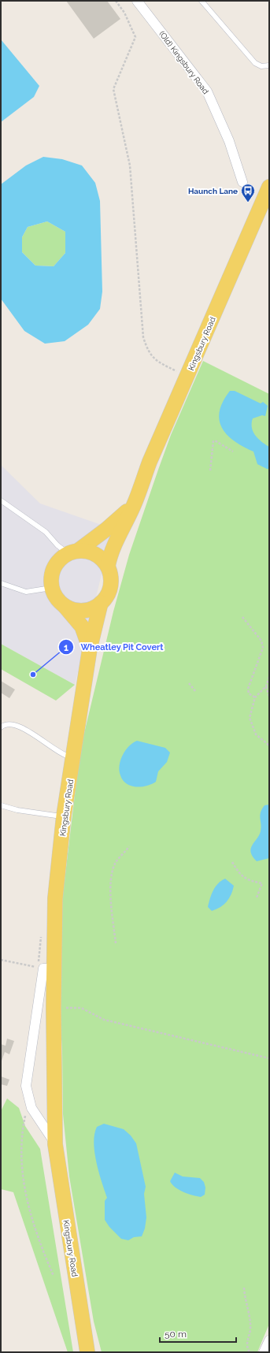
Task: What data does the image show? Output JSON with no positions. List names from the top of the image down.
{
  "streets": {
    "main road": ["Kingsbury Road"],
    "street": ["(Old) Kingsbury Road"]
  },
  "places": {
    "bus stop": ["Haunch Lane"],
    "other": ["Wheatley Pit Covert"]
  },
  "scale_bar": "50 m"
}
